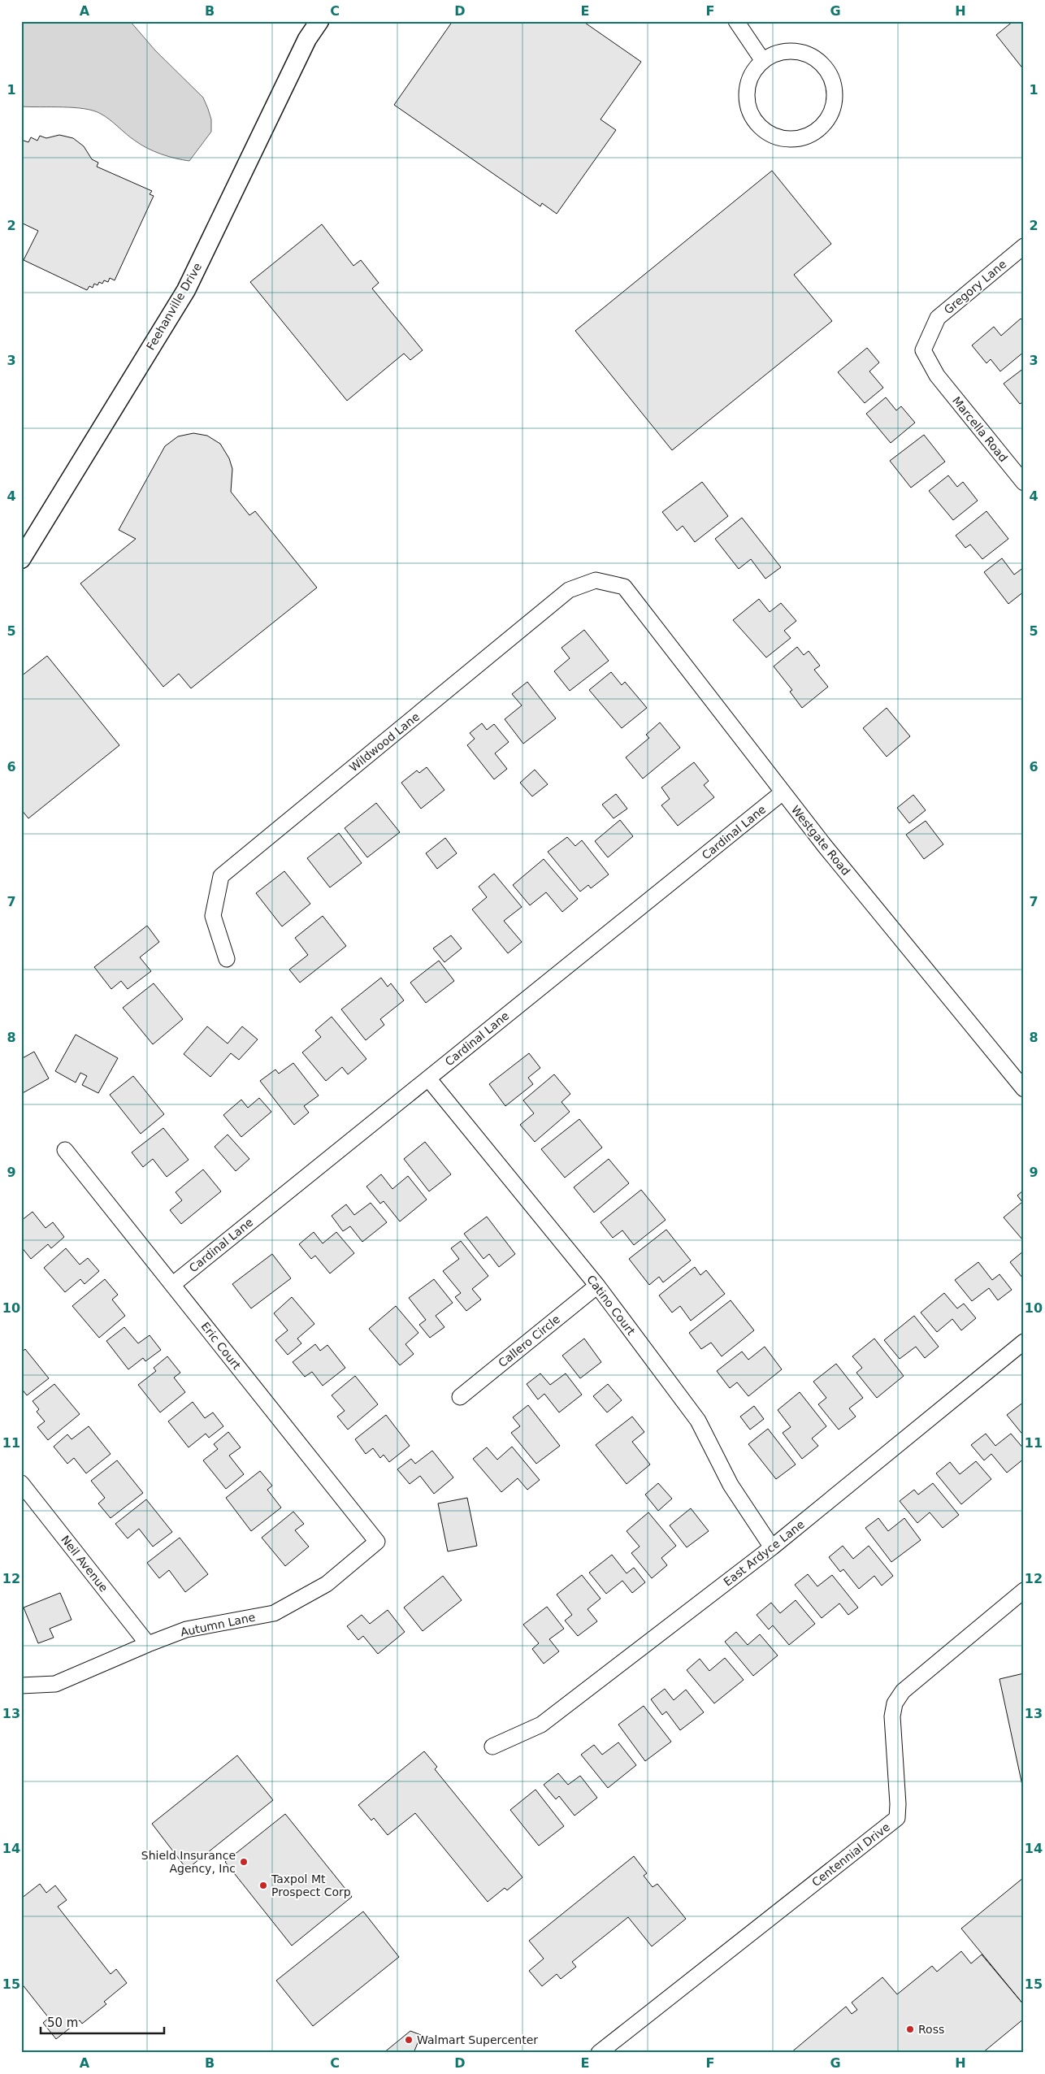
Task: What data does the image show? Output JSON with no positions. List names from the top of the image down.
{
  "streets": {
    "street": [
      "Gregory Lane",
      "Feehanville Drive",
      "Marcella Road",
      "Wildwood Lane",
      "Cardinal Lane",
      "Westgate Road",
      "Catino Court",
      "Callero Circle",
      "Eric Court",
      "East Ardyce Lane",
      "Neil Avenue",
      "Autumn Lane",
      "Centennial Drive"
    ]
  },
  "crossings": [
    ["Gregory Lane", "Marcella Road"],
    ["Wildwood Lane", "Westgate Road"],
    ["Cardinal Lane", "Westgate Road"],
    ["Cardinal Lane", "Catino Court"],
    ["Cardinal Lane", "Eric Court"],
    ["Catino Court", "Callero Circle"],
    ["Catino Court", "East Ardyce Lane"],
    ["Eric Court", "Autumn Lane"],
    ["Neil Avenue", "Autumn Lane"]
  ],
  "places": [
    "Shield Insurance Agency, Inc",
    "Taxpol Mt Prospect Corp",
    "Ross",
    "Walmart Supercenter"
  ],
  "scale_bar": "50 m",
  "grid": {
    "columns": [
      "A",
      "B",
      "C",
      "D",
      "E",
      "F",
      "G",
      "H"
    ],
    "rows": [
      "1",
      "2",
      "3",
      "4",
      "5",
      "6",
      "7",
      "8",
      "9",
      "10",
      "11",
      "12",
      "13",
      "14",
      "15"
    ]
  }
}
